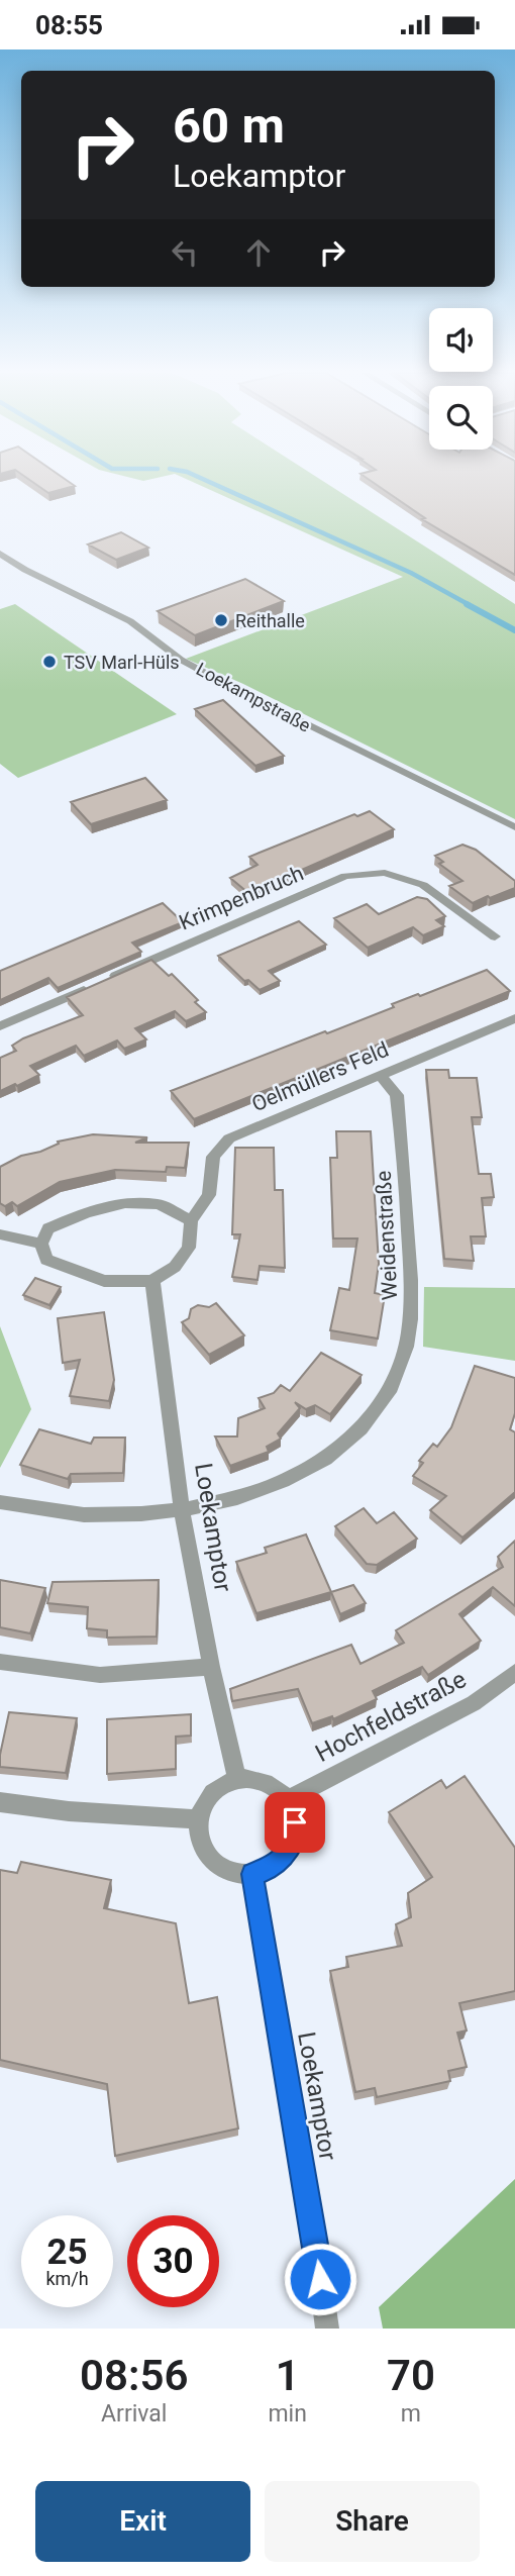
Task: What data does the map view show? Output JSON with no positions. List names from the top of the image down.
{
  "streets": {
    "street": [
      "Loekampstraße",
      "Krimpenbruch",
      "Oelmüllers Feld",
      "Weidenstraße",
      "Loekamptor",
      "Hochfeldstraße"
    ]
  },
  "crossings": [
    ["Oelmüllers Feld", "Weidenstraße"],
    ["Weidenstraße", "Loekamptor"],
    ["Loekamptor", "Hochfeldstraße"]
  ],
  "places": ["Reithalle", "TSV Marl-Hüls"],
  "page": {
    "status": "08:55",
    "turn": ["60 m", "Loekamptor"],
    "speed": "25 km/h",
    "limit": "30",
    "eta": [
      "08:56",
      "Arrival",
      "1",
      "min",
      "70",
      "m"
    ],
    "buttons": ["Exit", "Share"]
  }
}
